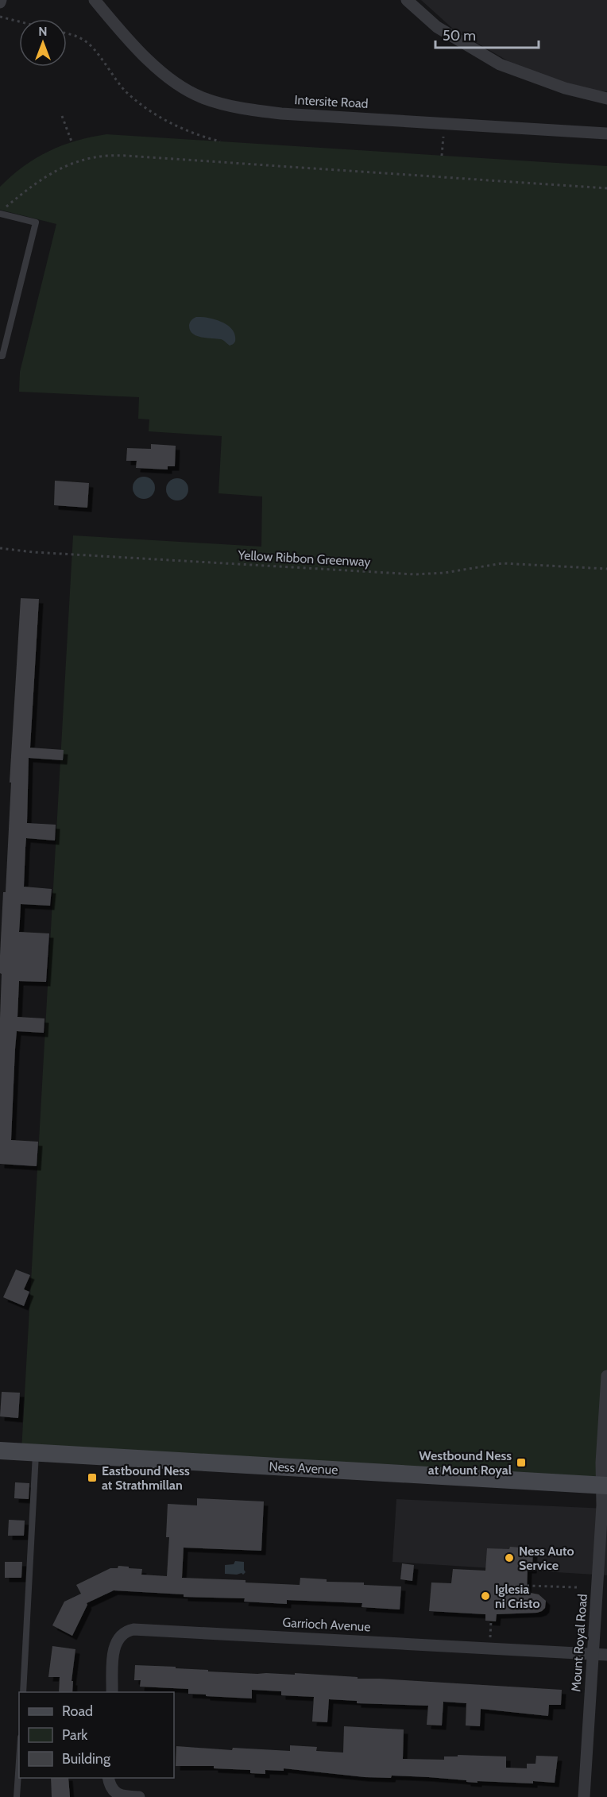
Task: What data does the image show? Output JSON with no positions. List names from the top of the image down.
{
  "streets": {
    "main road": ["Ness Avenue"],
    "street": ["Intersite Road", "Garrioch Avenue", "Mount Royal Road"],
    "path": ["Yellow Ribbon Greenway"]
  },
  "crossings": [
    ["Ness Avenue", "Mount Royal Road"],
    ["Garrioch Avenue", "Mount Royal Road"]
  ],
  "places": {
    "transit": ["Westbound Ness at Mount Royal", "Eastbound Ness at Strathmillan"],
    "other": ["Ness Auto Service", "Iglesia ni Cristo"]
  },
  "legend": ["Road", "Park", "Building"],
  "scale_bar": "50 m",
  "north": "top"
}
